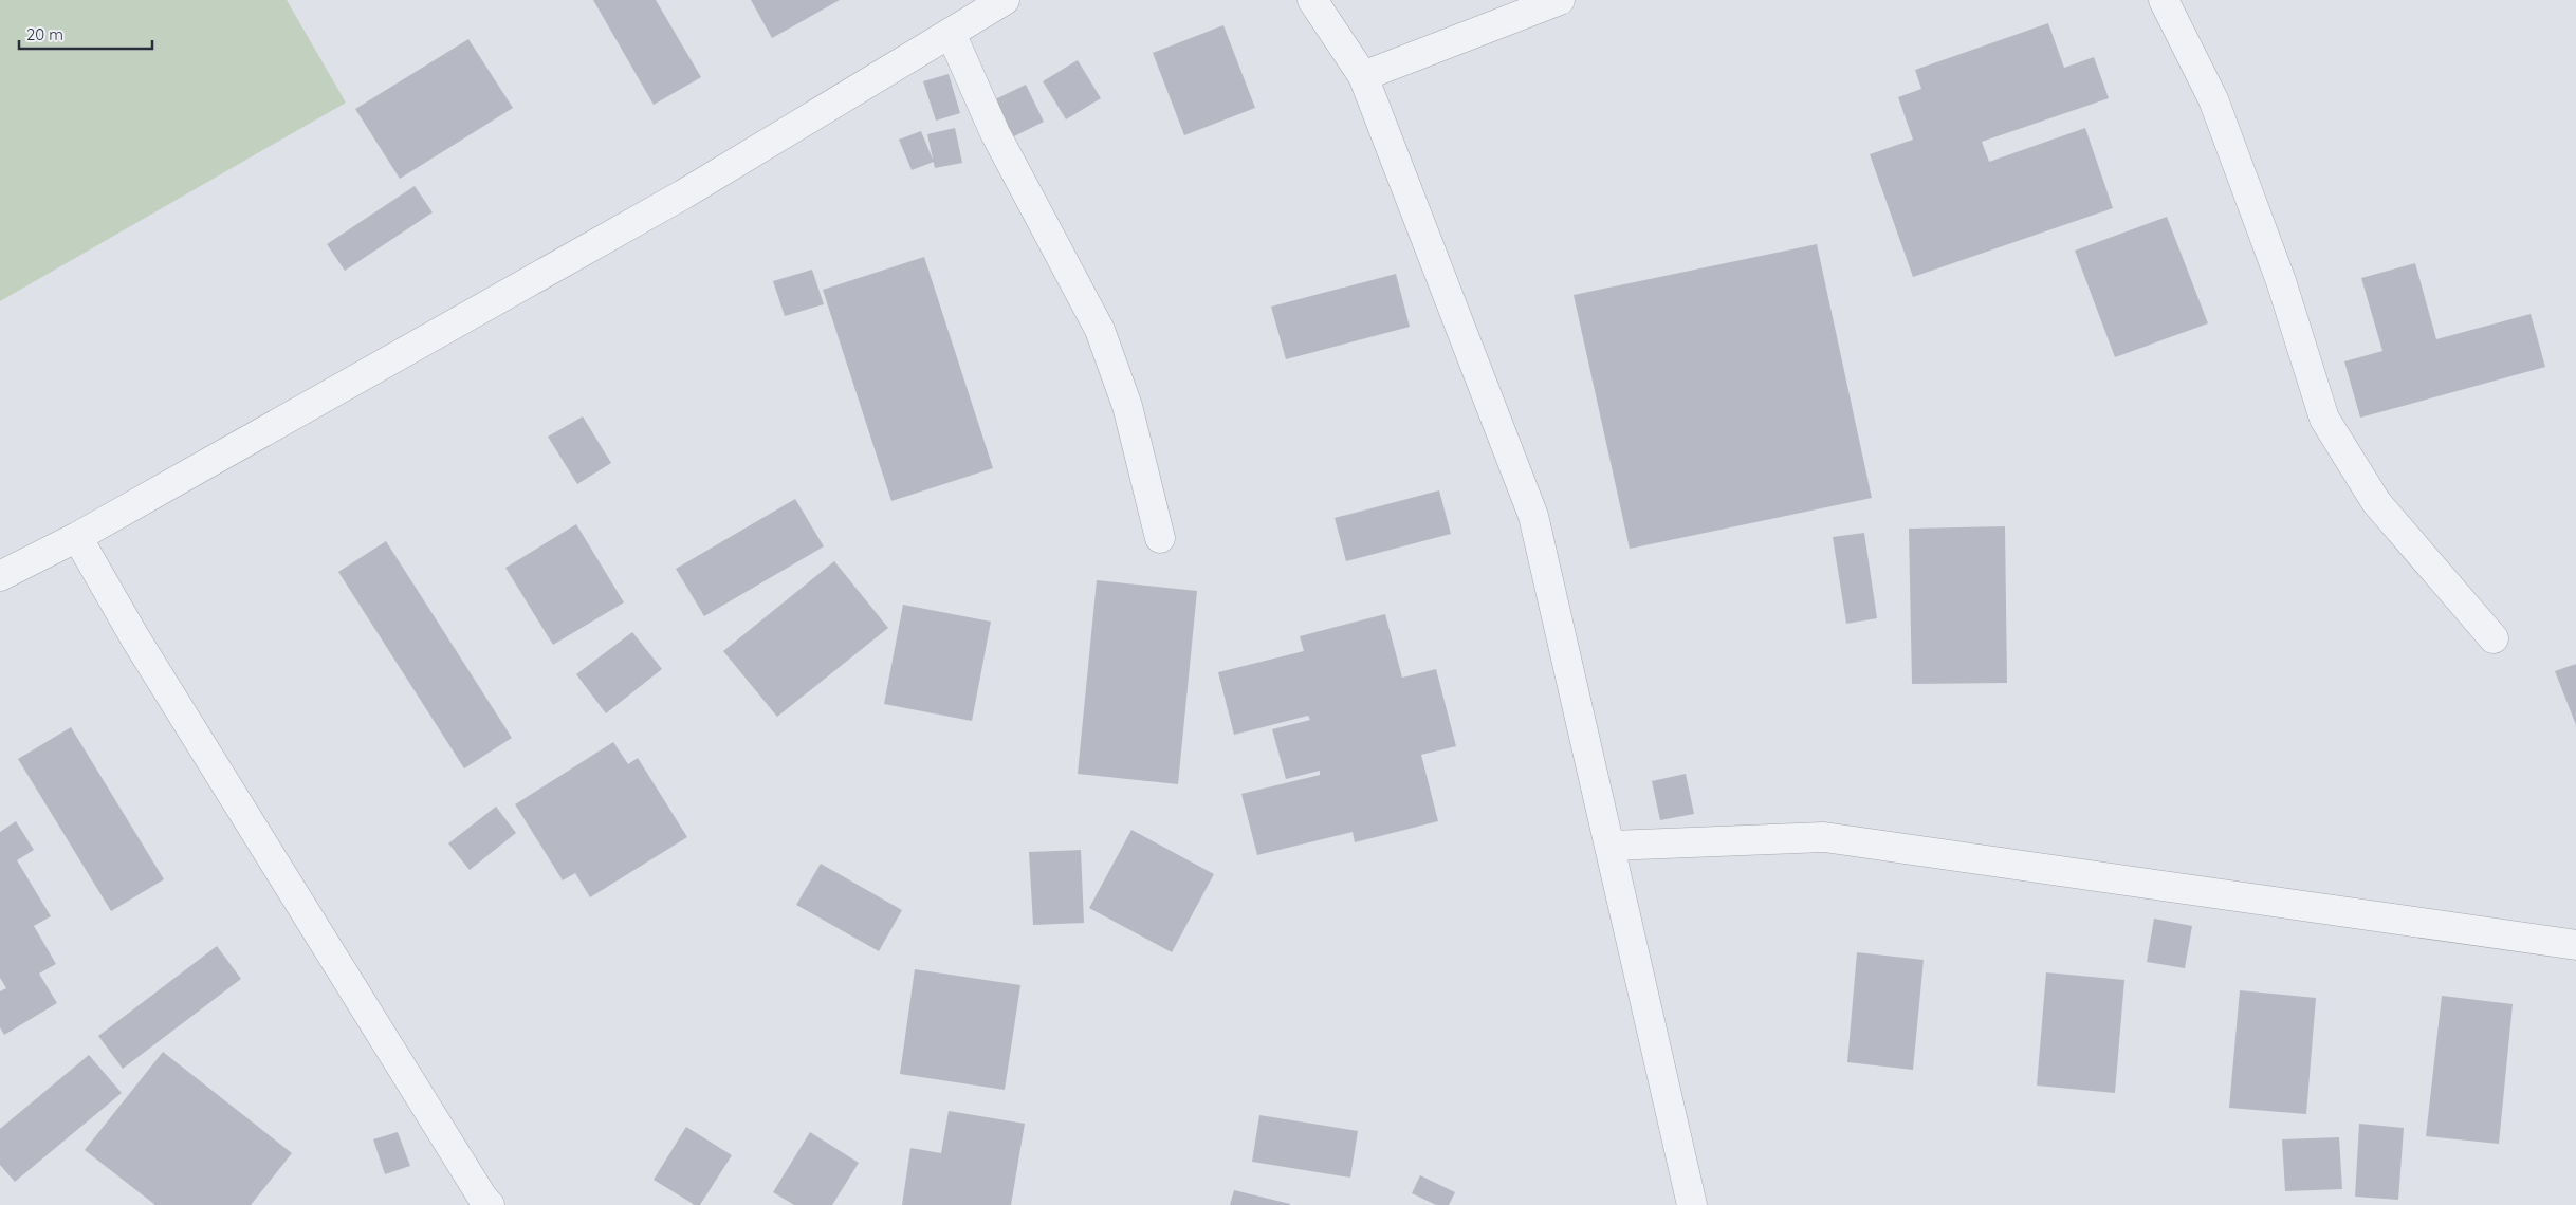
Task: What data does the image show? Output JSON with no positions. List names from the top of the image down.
{
  "scale_bar": "20 m"
}
